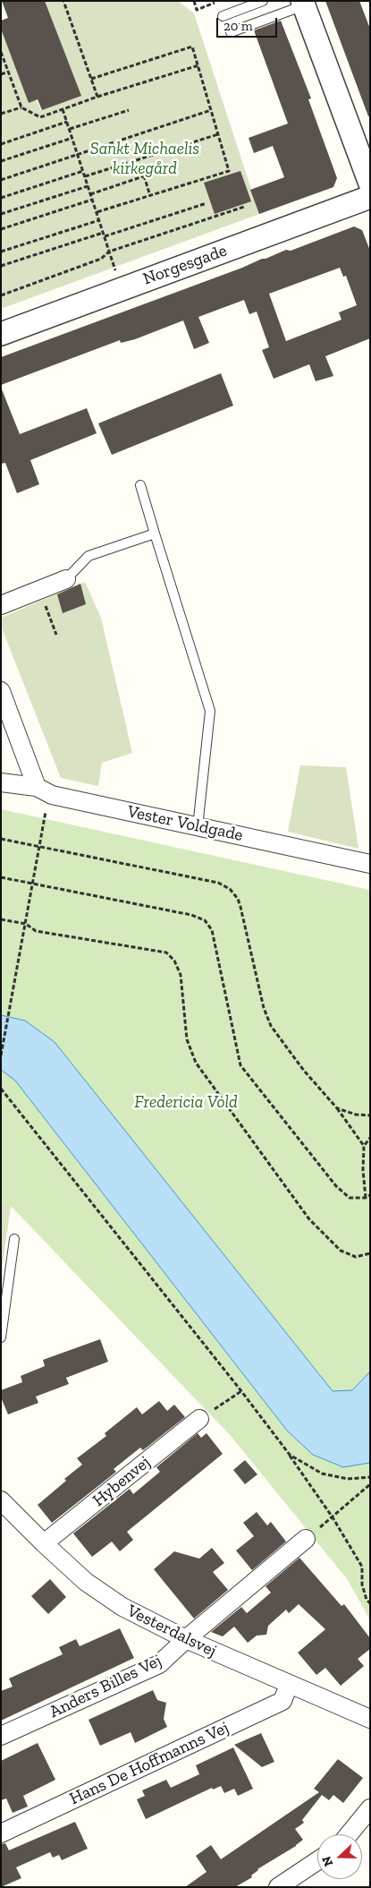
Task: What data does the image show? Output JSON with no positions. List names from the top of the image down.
{
  "streets": {
    "street": [
      "Norgesgade",
      "Vester Voldgade",
      "Hybenvej",
      "Vesterdalsvej",
      "Anders Billes Vej",
      "Hans De Hoffmanns Vej"
    ]
  },
  "crossings": [
    ["Hybenvej", "Vesterdalsvej"],
    ["Vesterdalsvej", "Anders Billes Vej"],
    ["Vesterdalsvej", "Hans De Hoffmanns Vej"]
  ],
  "parks": ["Sankt Michaelis kirkegård", "Fredericia Vold"],
  "scale_bar": "20 m",
  "north": "left"
}
